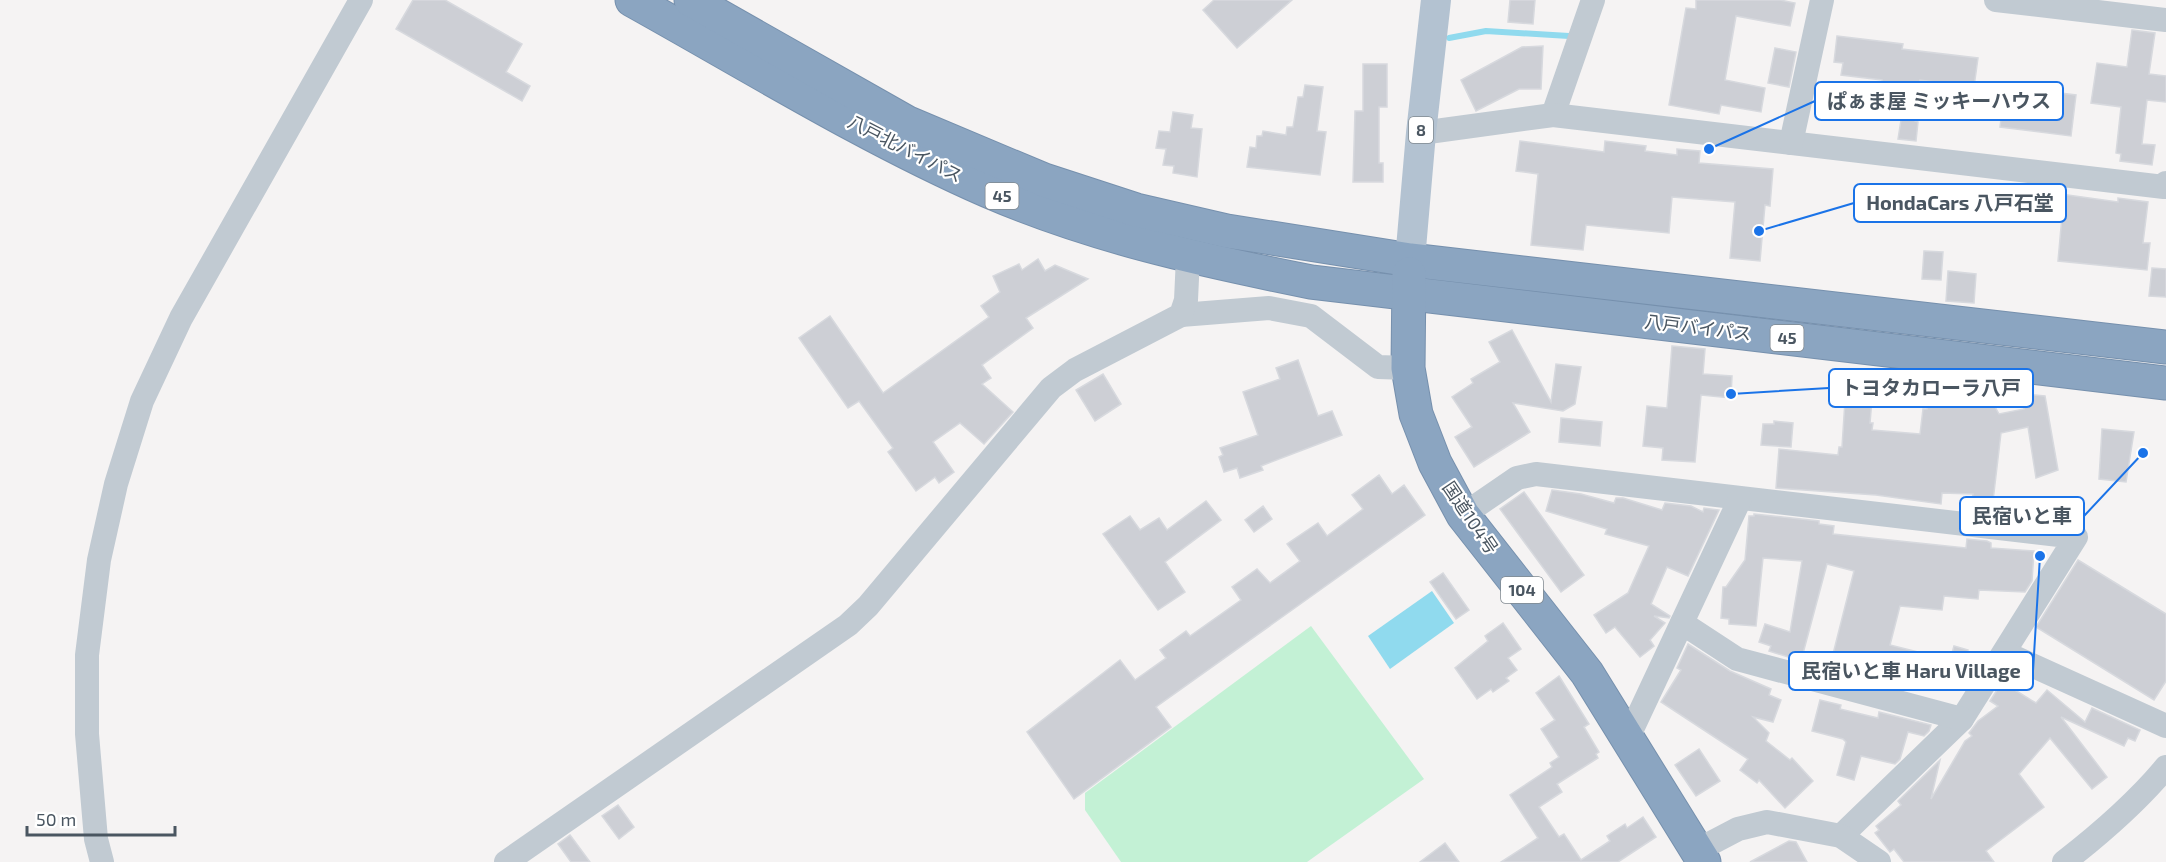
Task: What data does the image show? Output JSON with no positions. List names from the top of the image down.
{
  "streets": {
    "highway": [
      "八戸北バイパス",
      "45",
      "八戸バイパス",
      "国道104号",
      "104"
    ],
    "main road": ["8"]
  },
  "crossings": [
    ["8", "八戸北バイパス"],
    ["8", "八戸バイパス"],
    ["8", "国道104号"],
    ["八戸北バイパス", "八戸バイパス"],
    ["八戸北バイパス", "国道104号"],
    ["八戸バイパス", "国道104号"]
  ],
  "places": [
    "ぱぁま屋 ミッキーハウス",
    "HondaCars 八戸石堂",
    "トヨタカローラ八戸",
    "民宿いと車",
    "民宿いと車 Haru Village"
  ],
  "scale_bar": "50 m"
}
